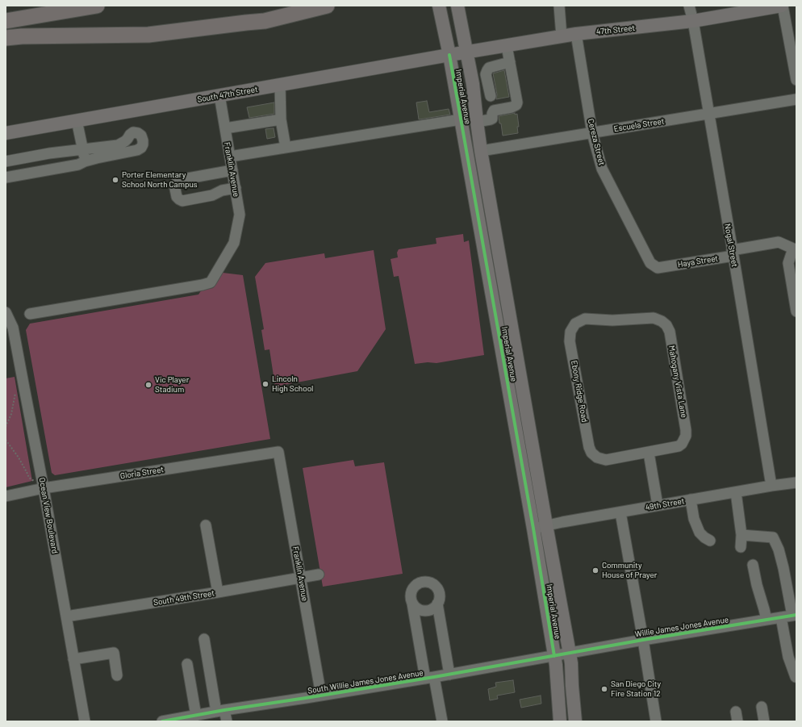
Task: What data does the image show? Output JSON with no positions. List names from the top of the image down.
{
  "streets": {
    "main road": ["47th Street", "South 47th Street", "Imperial Avenue"],
    "street": [
      "Escuela Street",
      "Cereza Street",
      "Franklin Avenue",
      "Nogal Street",
      "Haya Street",
      "Mahogany Vista Lane",
      "Ebony Ridge Road",
      "Gloria Street",
      "49th Street",
      "Ocean View Boulevard",
      "South 49th Street",
      "Willie James Jones Avenue",
      "South Willie James Jones Avenue"
    ]
  },
  "crossings": [
    ["47th Street", "South 47th Street"],
    ["47th Street", "Imperial Avenue"],
    ["47th Street", "Cereza Street"],
    ["47th Street", "Nogal Street"],
    ["South 47th Street", "Imperial Avenue"],
    ["South 47th Street", "Franklin Avenue"],
    ["Imperial Avenue", "Escuela Street"],
    ["Imperial Avenue", "49th Street"],
    ["Imperial Avenue", "Willie James Jones Avenue"],
    ["Imperial Avenue", "South Willie James Jones Avenue"],
    ["Escuela Street", "Cereza Street"],
    ["Escuela Street", "Nogal Street"],
    ["Cereza Street", "Haya Street"],
    ["Franklin Avenue", "Gloria Street"],
    ["Franklin Avenue", "South 49th Street"],
    ["Franklin Avenue", "South Willie James Jones Avenue"],
    ["Nogal Street", "Haya Street"],
    ["Nogal Street", "49th Street"],
    ["Mahogany Vista Lane", "Ebony Ridge Road"],
    ["Gloria Street", "Ocean View Boulevard"],
    ["Ocean View Boulevard", "South 49th Street"],
    ["Willie James Jones Avenue", "South Willie James Jones Avenue"]
  ],
  "places": [
    "Porter Elementary School North Campus",
    "Lincoln High School",
    "Vic Player Stadium",
    "Community House of Prayer",
    "San Diego City Fire Station 12"
  ]
}
